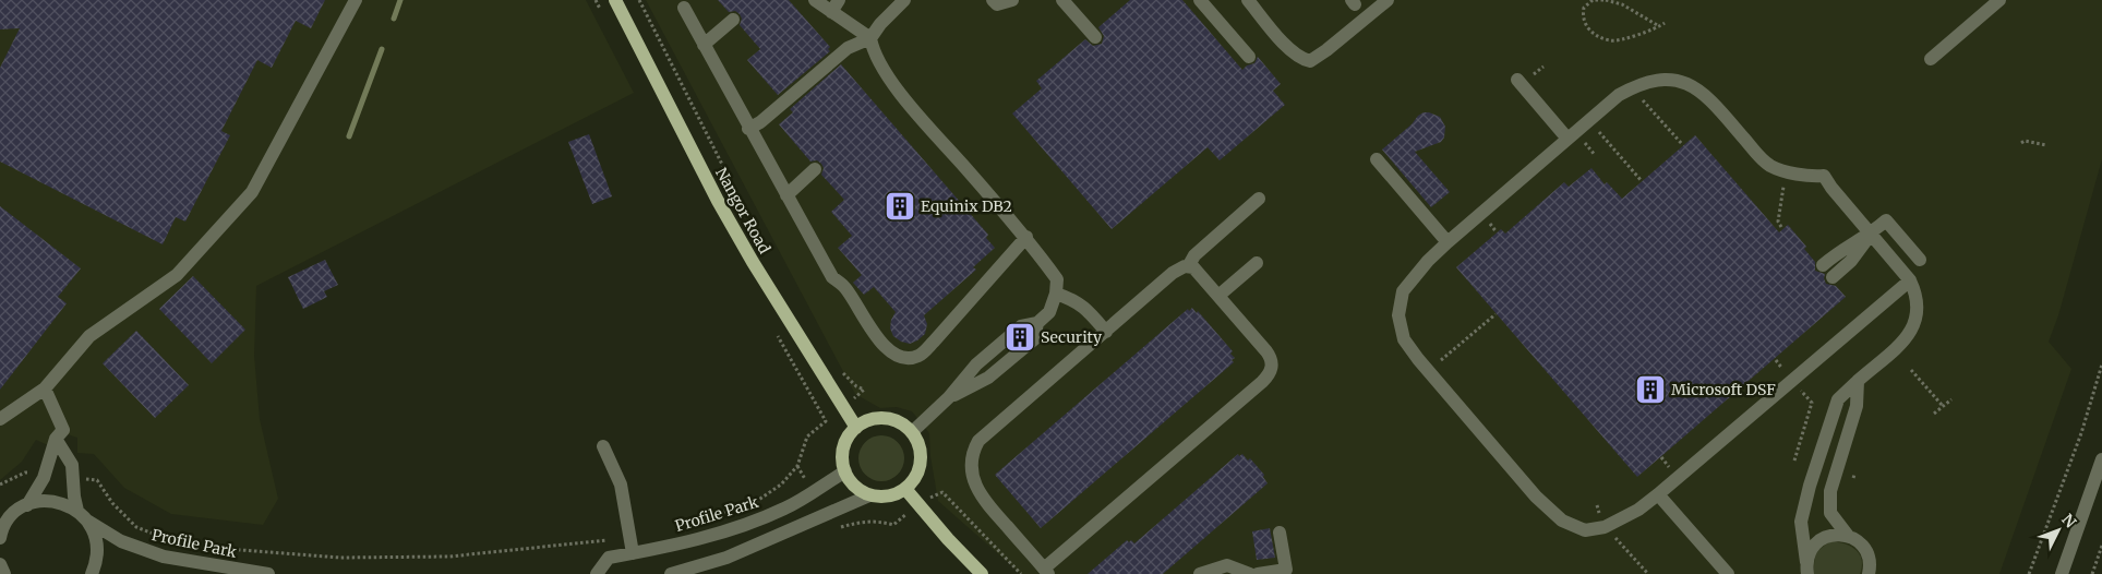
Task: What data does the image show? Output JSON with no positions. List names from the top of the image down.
{
  "streets": {
    "main road": ["Nangor Road"],
    "street": ["Profile Park"]
  },
  "crossings": [
    ["Nangor Road", "Profile Park"]
  ],
  "places": {
    "building": ["Equinix DB2", "Security", "Microsoft DSF"]
  },
  "north": "top right"
}
